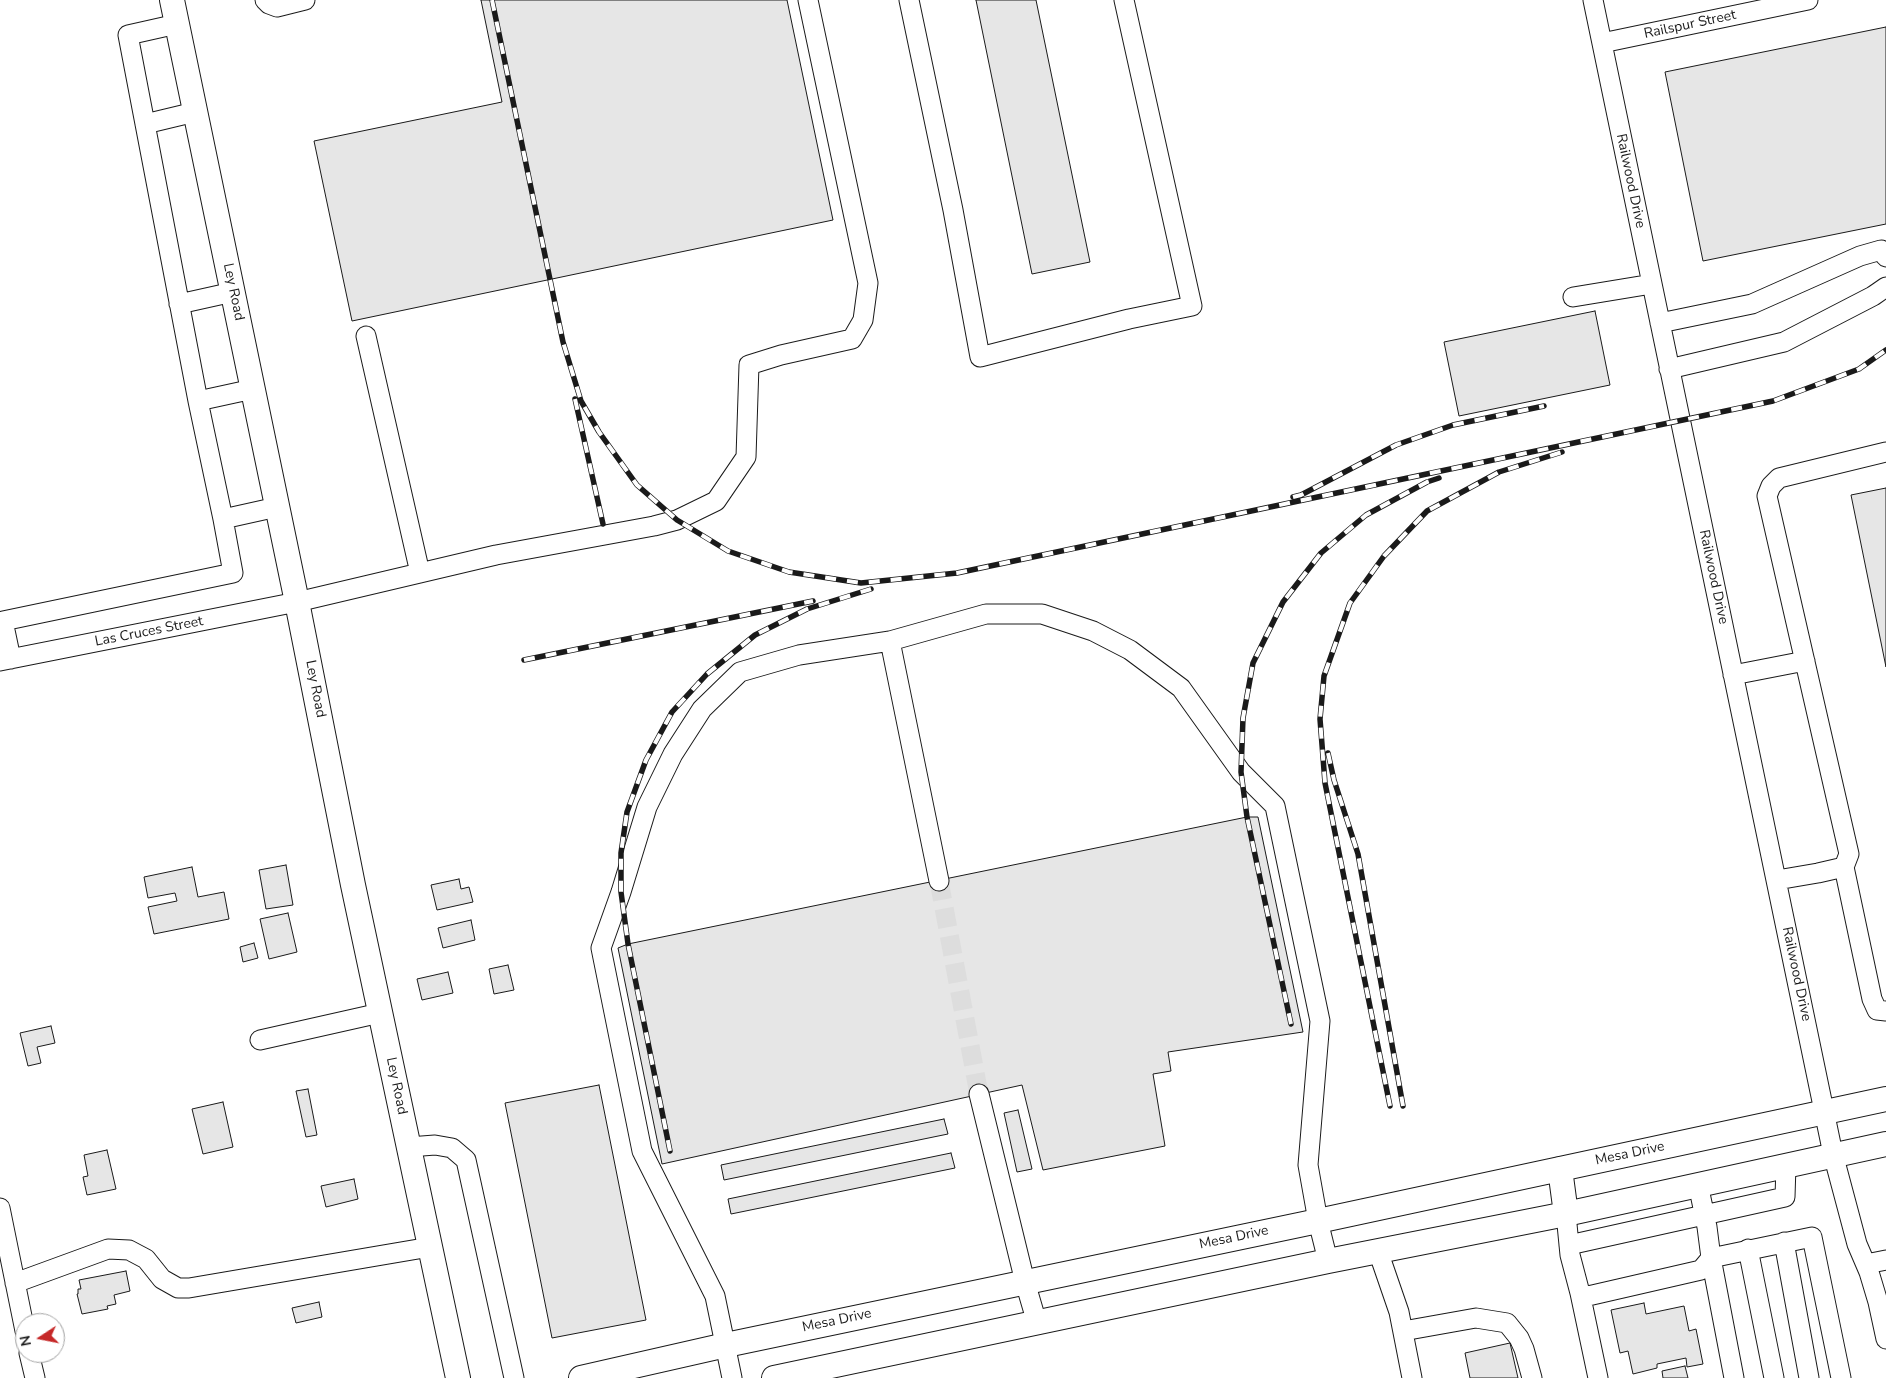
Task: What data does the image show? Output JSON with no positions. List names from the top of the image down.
{
  "streets": {
    "main road": ["Ley Road", "Mesa Drive"],
    "street": ["Railspur Street", "Railwood Drive", "Las Cruces Street"]
  },
  "crossings": [
    ["Railspur Street", "Railwood Drive"],
    ["Railwood Drive", "Mesa Drive"],
    ["Ley Road", "Las Cruces Street"]
  ],
  "north": "left"
}
